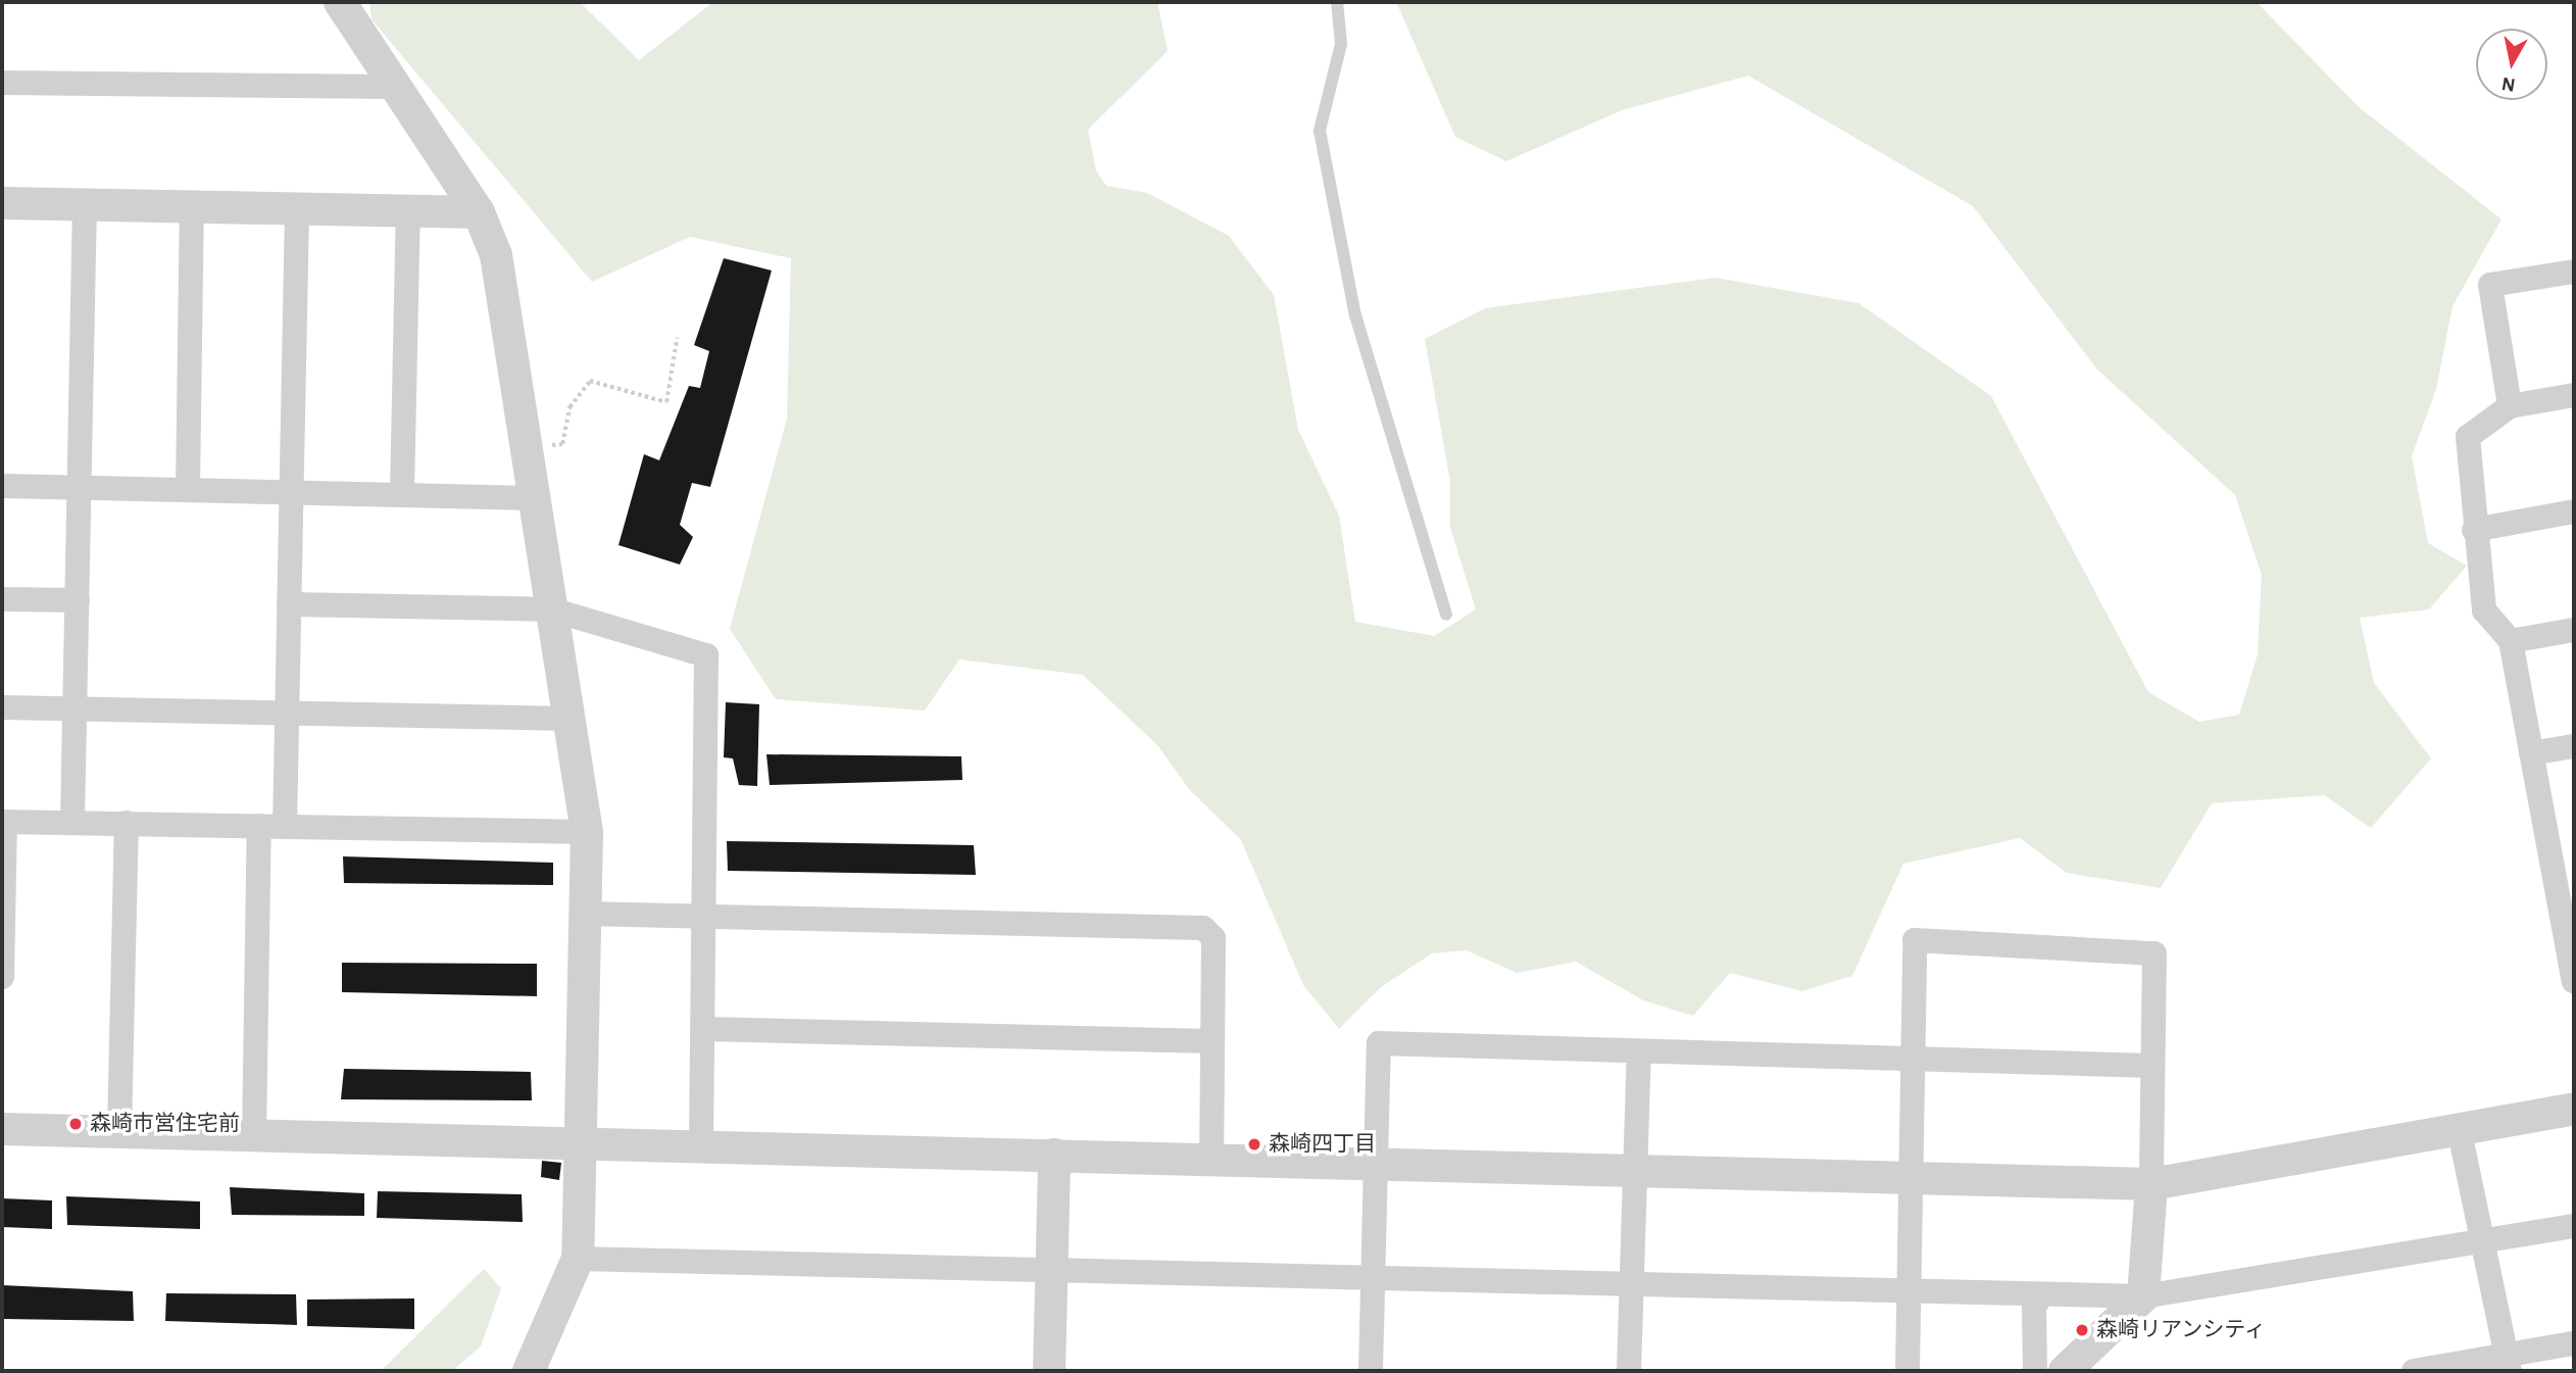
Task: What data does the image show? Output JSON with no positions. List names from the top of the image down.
{
  "places": ["森崎市営住宅前", "森崎四丁目", "森崎リアンシティ"],
  "north": "bottom"
}
